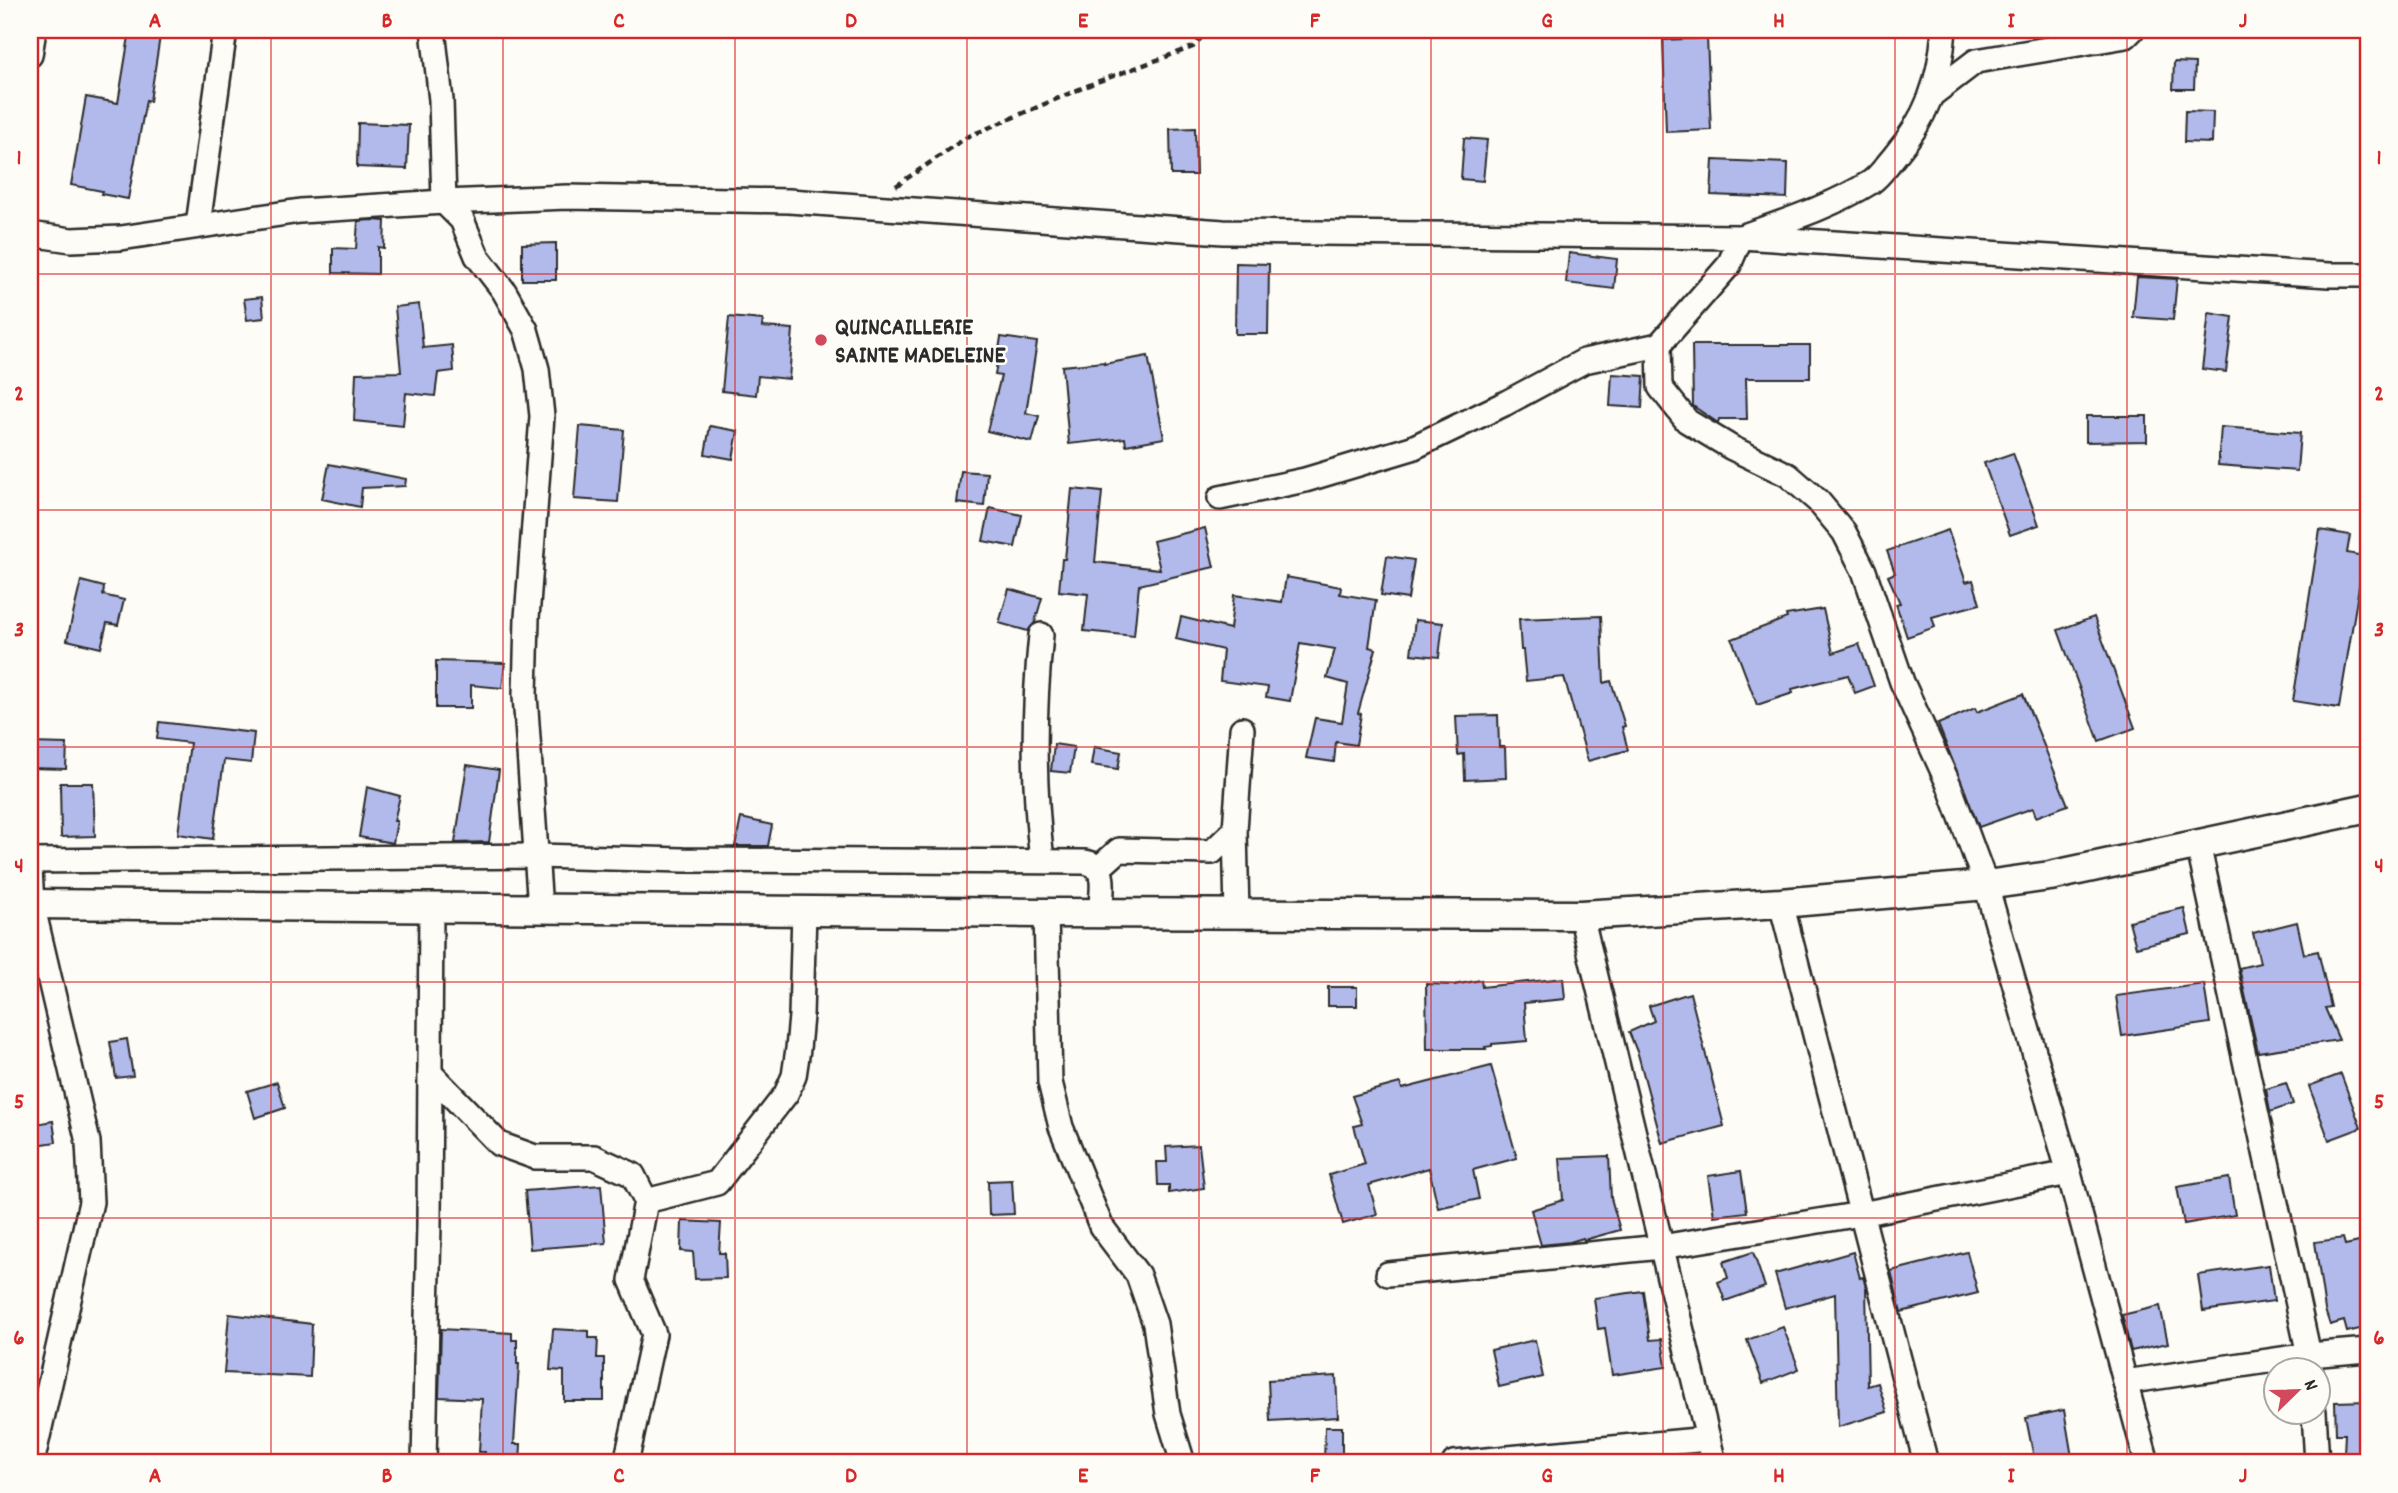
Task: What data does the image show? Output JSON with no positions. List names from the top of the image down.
{
  "places": ["QUINCAILLERIE SAINTE MADELEINE"],
  "north": "top right",
  "grid": {
    "columns": [
      "A",
      "B",
      "C",
      "D",
      "E",
      "F",
      "G",
      "H",
      "I",
      "J"
    ],
    "rows": [
      "1",
      "2",
      "3",
      "4",
      "5",
      "6"
    ]
  }
}
